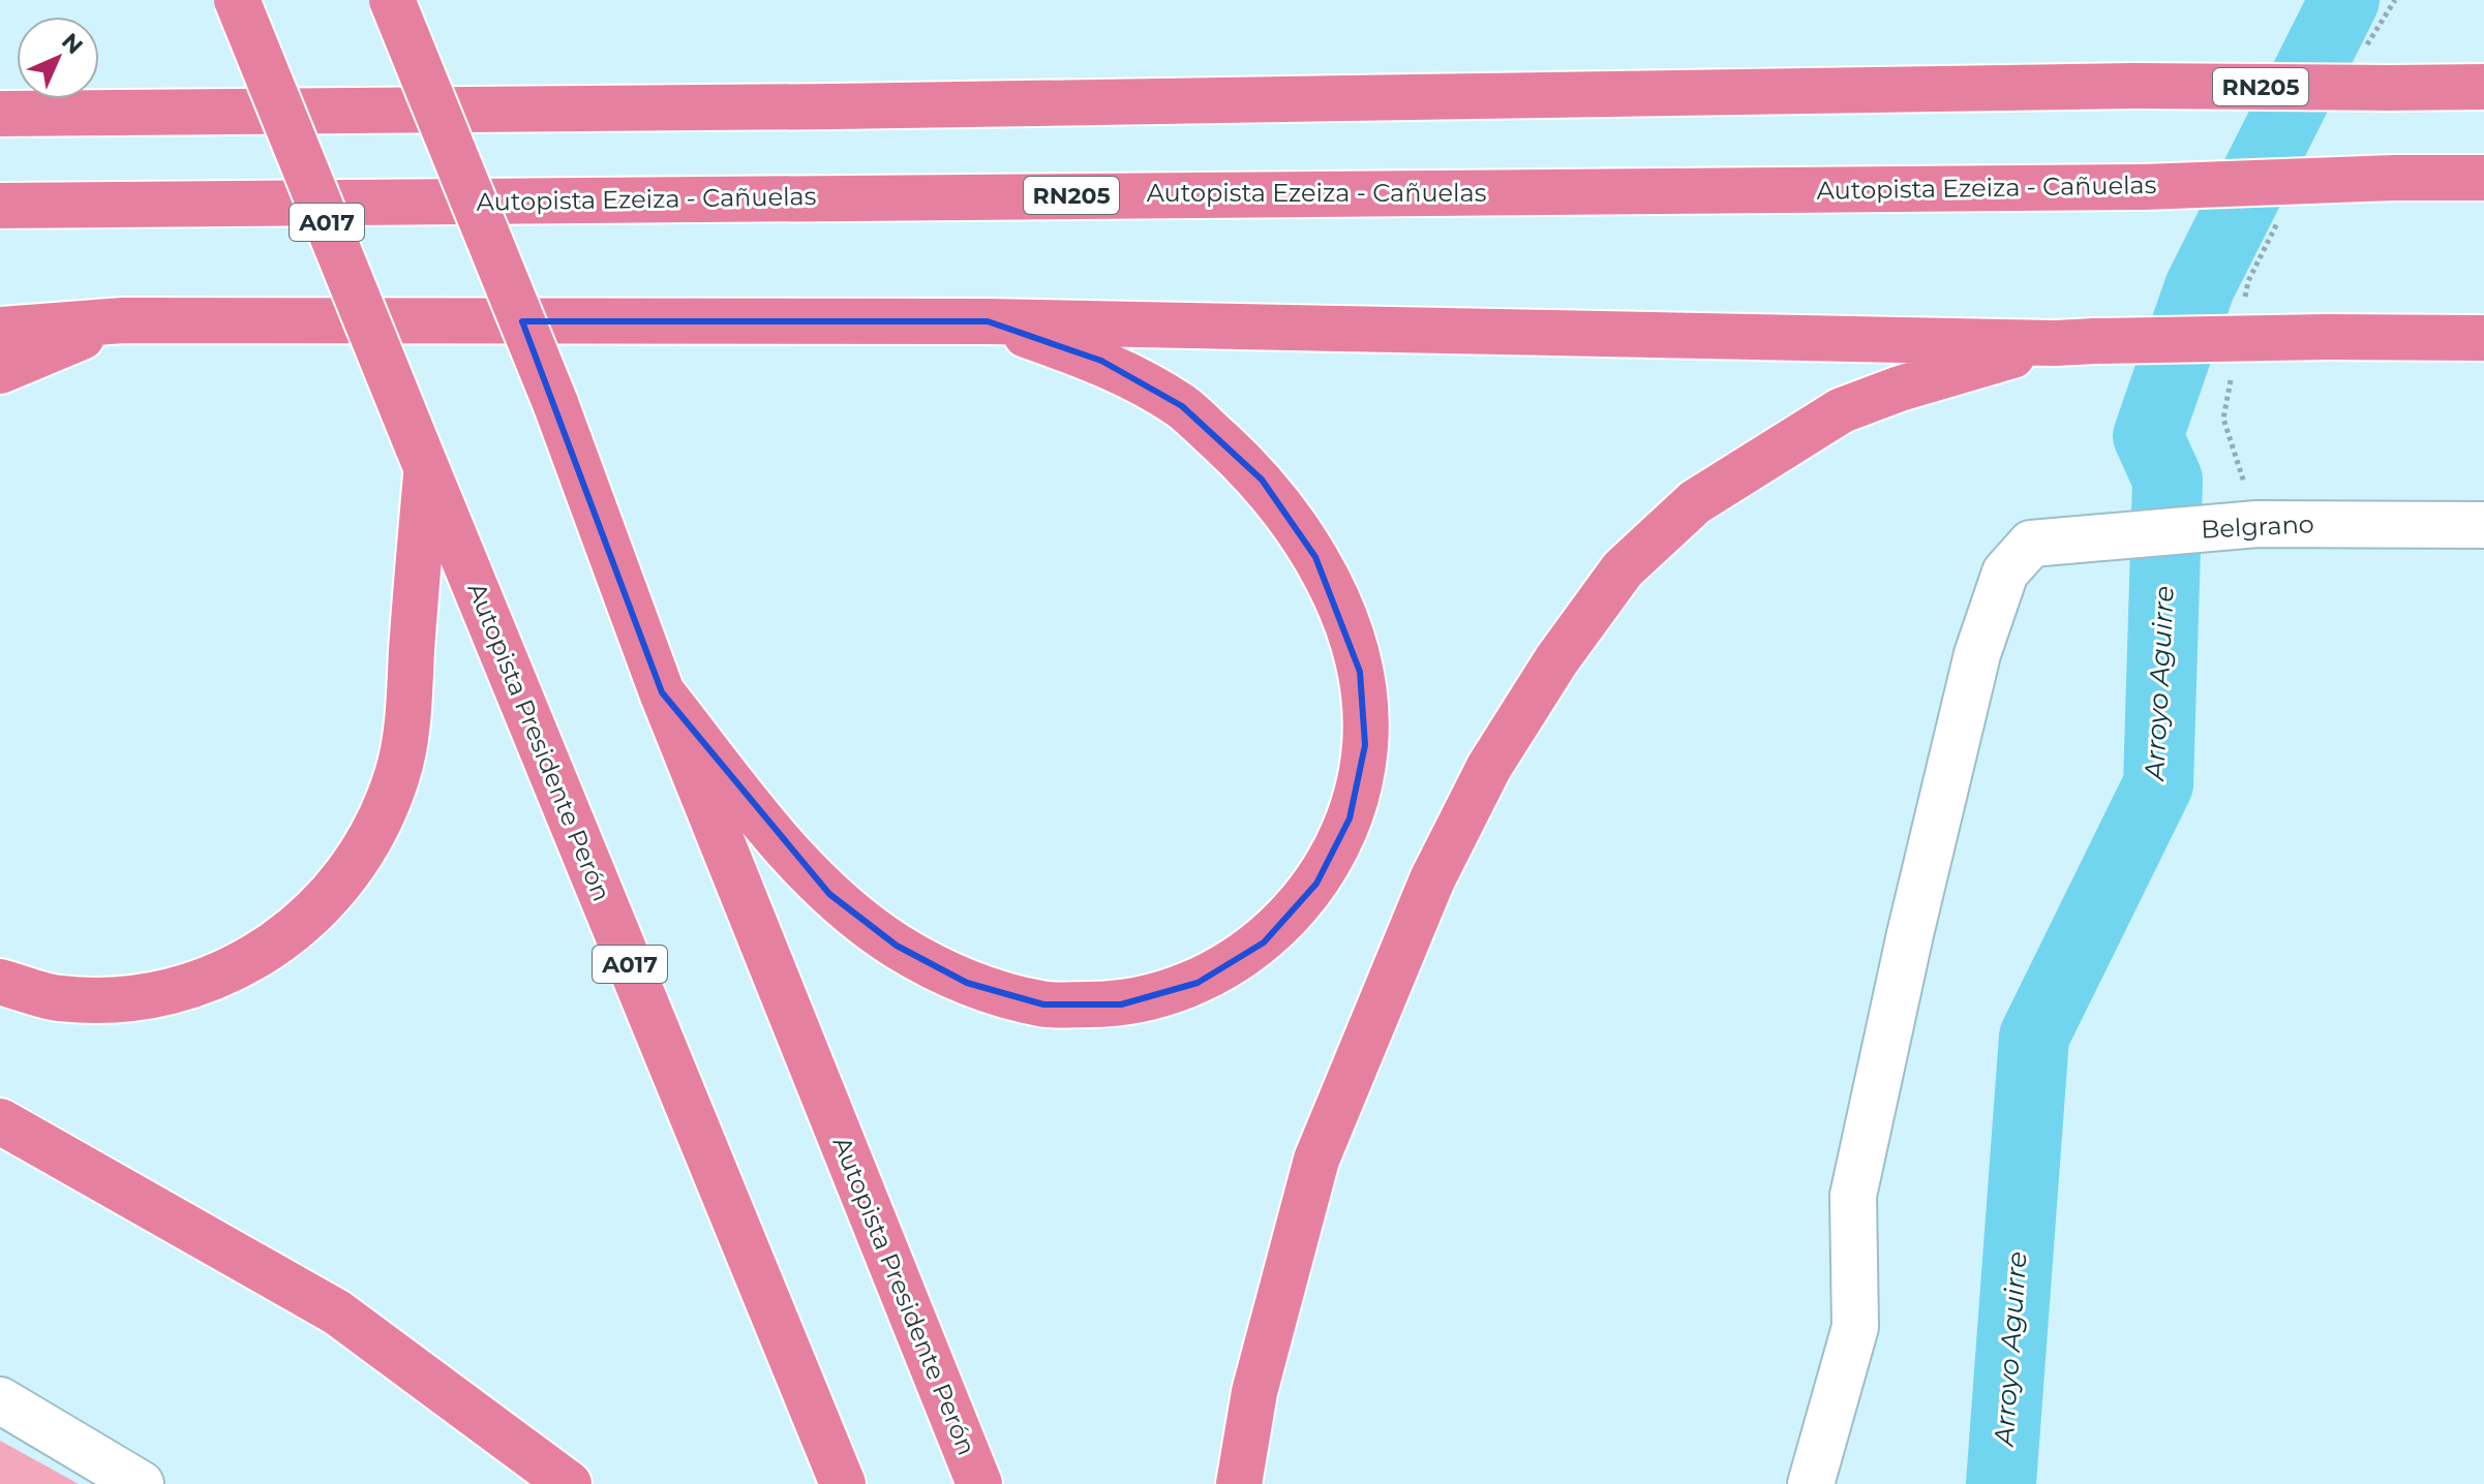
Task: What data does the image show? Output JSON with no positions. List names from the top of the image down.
{
  "streets": {
    "highway": [
      "RN205",
      "Autopista Ezeiza - Cañuelas",
      "A017",
      "Autopista Presidente Perón"
    ],
    "street": ["Belgrano"]
  },
  "water": ["Arroyo Aguirre"],
  "north": "top right"
}
